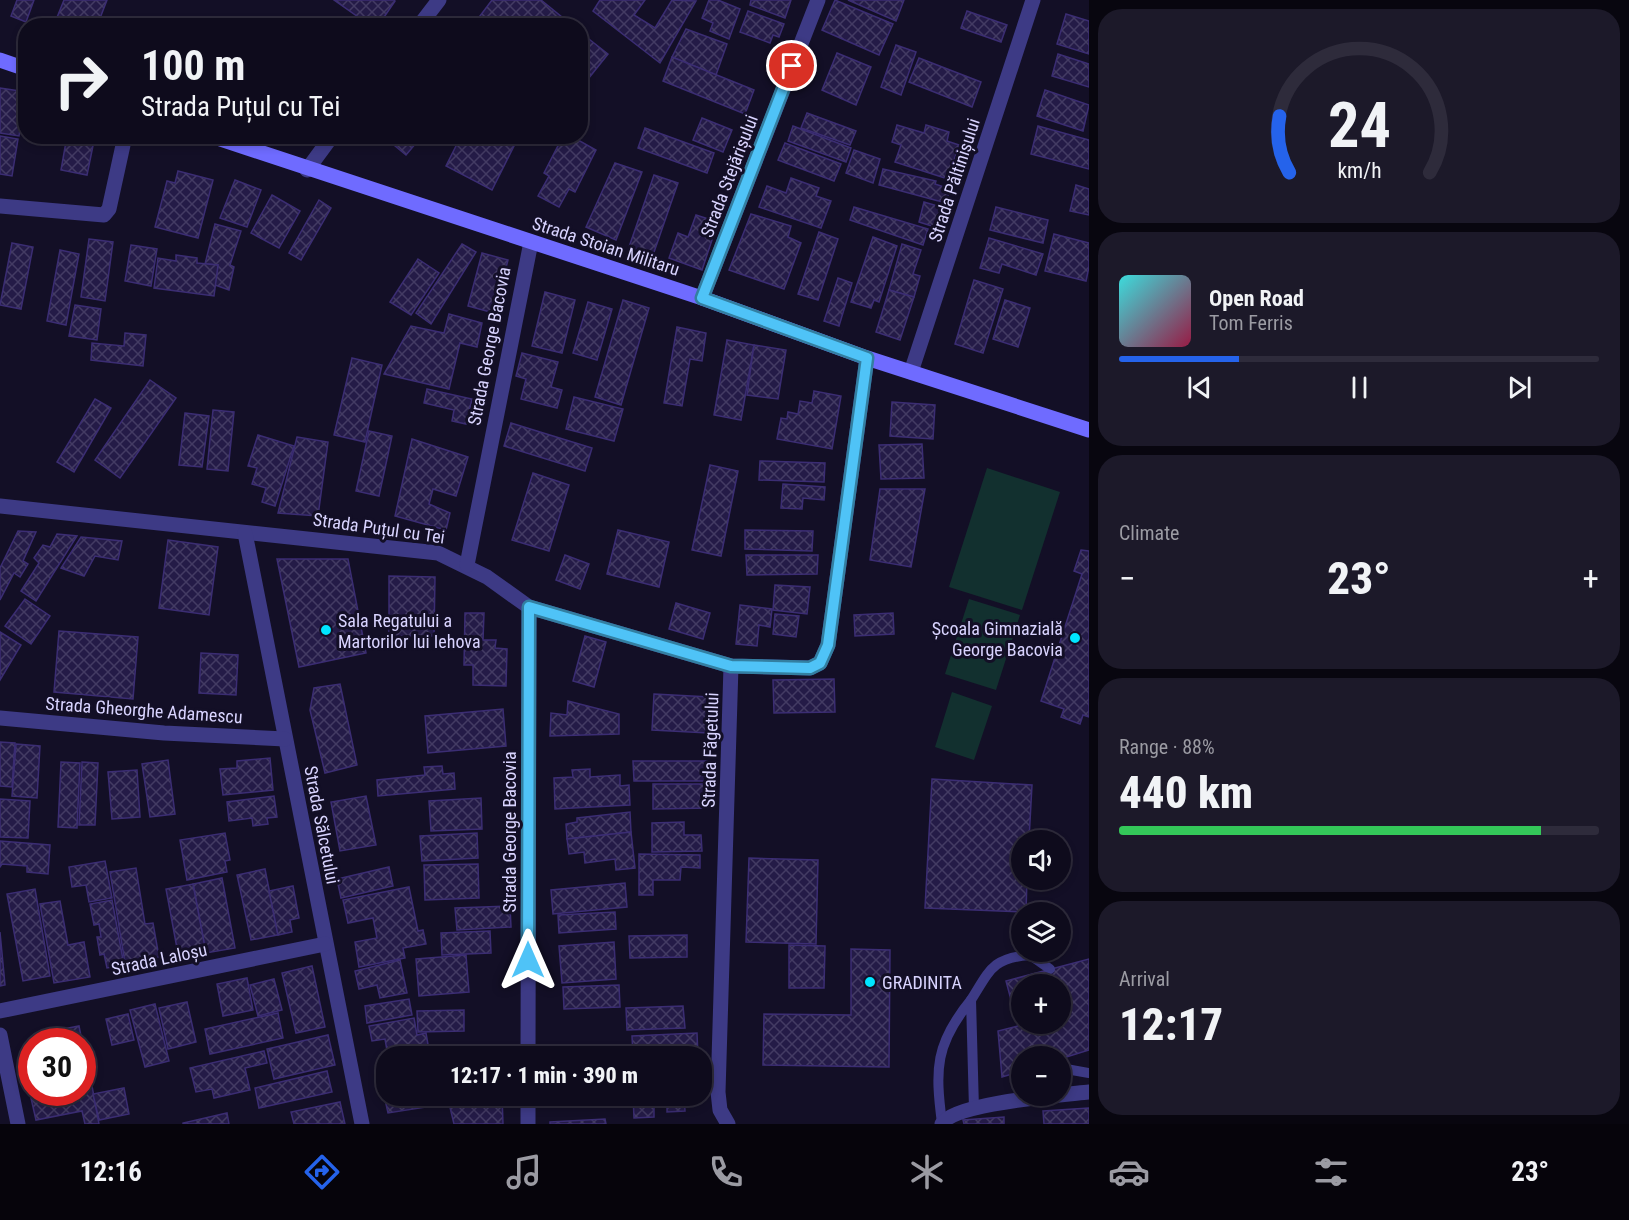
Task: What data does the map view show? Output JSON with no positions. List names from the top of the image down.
{
  "streets": {
    "street": [
      "Strada Stejărișului",
      "Strada Păltinișului",
      "Strada Stoian Militaru",
      "Strada George Bacovia",
      "Strada Puțul cu Tei",
      "Strada Gheorghe Adamescu",
      "Strada Făgetului",
      "Strada Sălcetului",
      "Strada Laloșu"
    ]
  },
  "crossings": [
    ["Strada Stejărișului", "Strada Stoian Militaru"],
    ["Strada Păltinișului", "Strada Stoian Militaru"],
    ["Strada Stoian Militaru", "Strada George Bacovia"],
    ["Strada George Bacovia", "Strada Puțul cu Tei"],
    ["Strada Puțul cu Tei", "Strada Făgetului"],
    ["Strada Puțul cu Tei", "Strada Sălcetului"],
    ["Strada Gheorghe Adamescu", "Strada Sălcetului"],
    ["Strada Sălcetului", "Strada Laloșu"]
  ],
  "places": ["Sala Regatului a Martorilor lui Iehova", "Școala Gimnazială George Bacovia", "GRADINITA"],
  "page": {
    "turn": ["100 m", "Strada Puțul cu Tei"],
    "song": ["Open Road", "Tom Ferris"],
    "tile": [
      "Climate",
      ["Range · 88%", "440 km"],
      ["Arrival", "12:17"]
    ],
    "heat": ["−", "23°", "+"],
    "map_buttons": ["+", "−"],
    "limit": "30",
    "trip": "12:17 · 1 min · 390 m",
    "tabs": ["12:16", "23°"],
    "gauge": ["24", "km/h"]
  }
}
